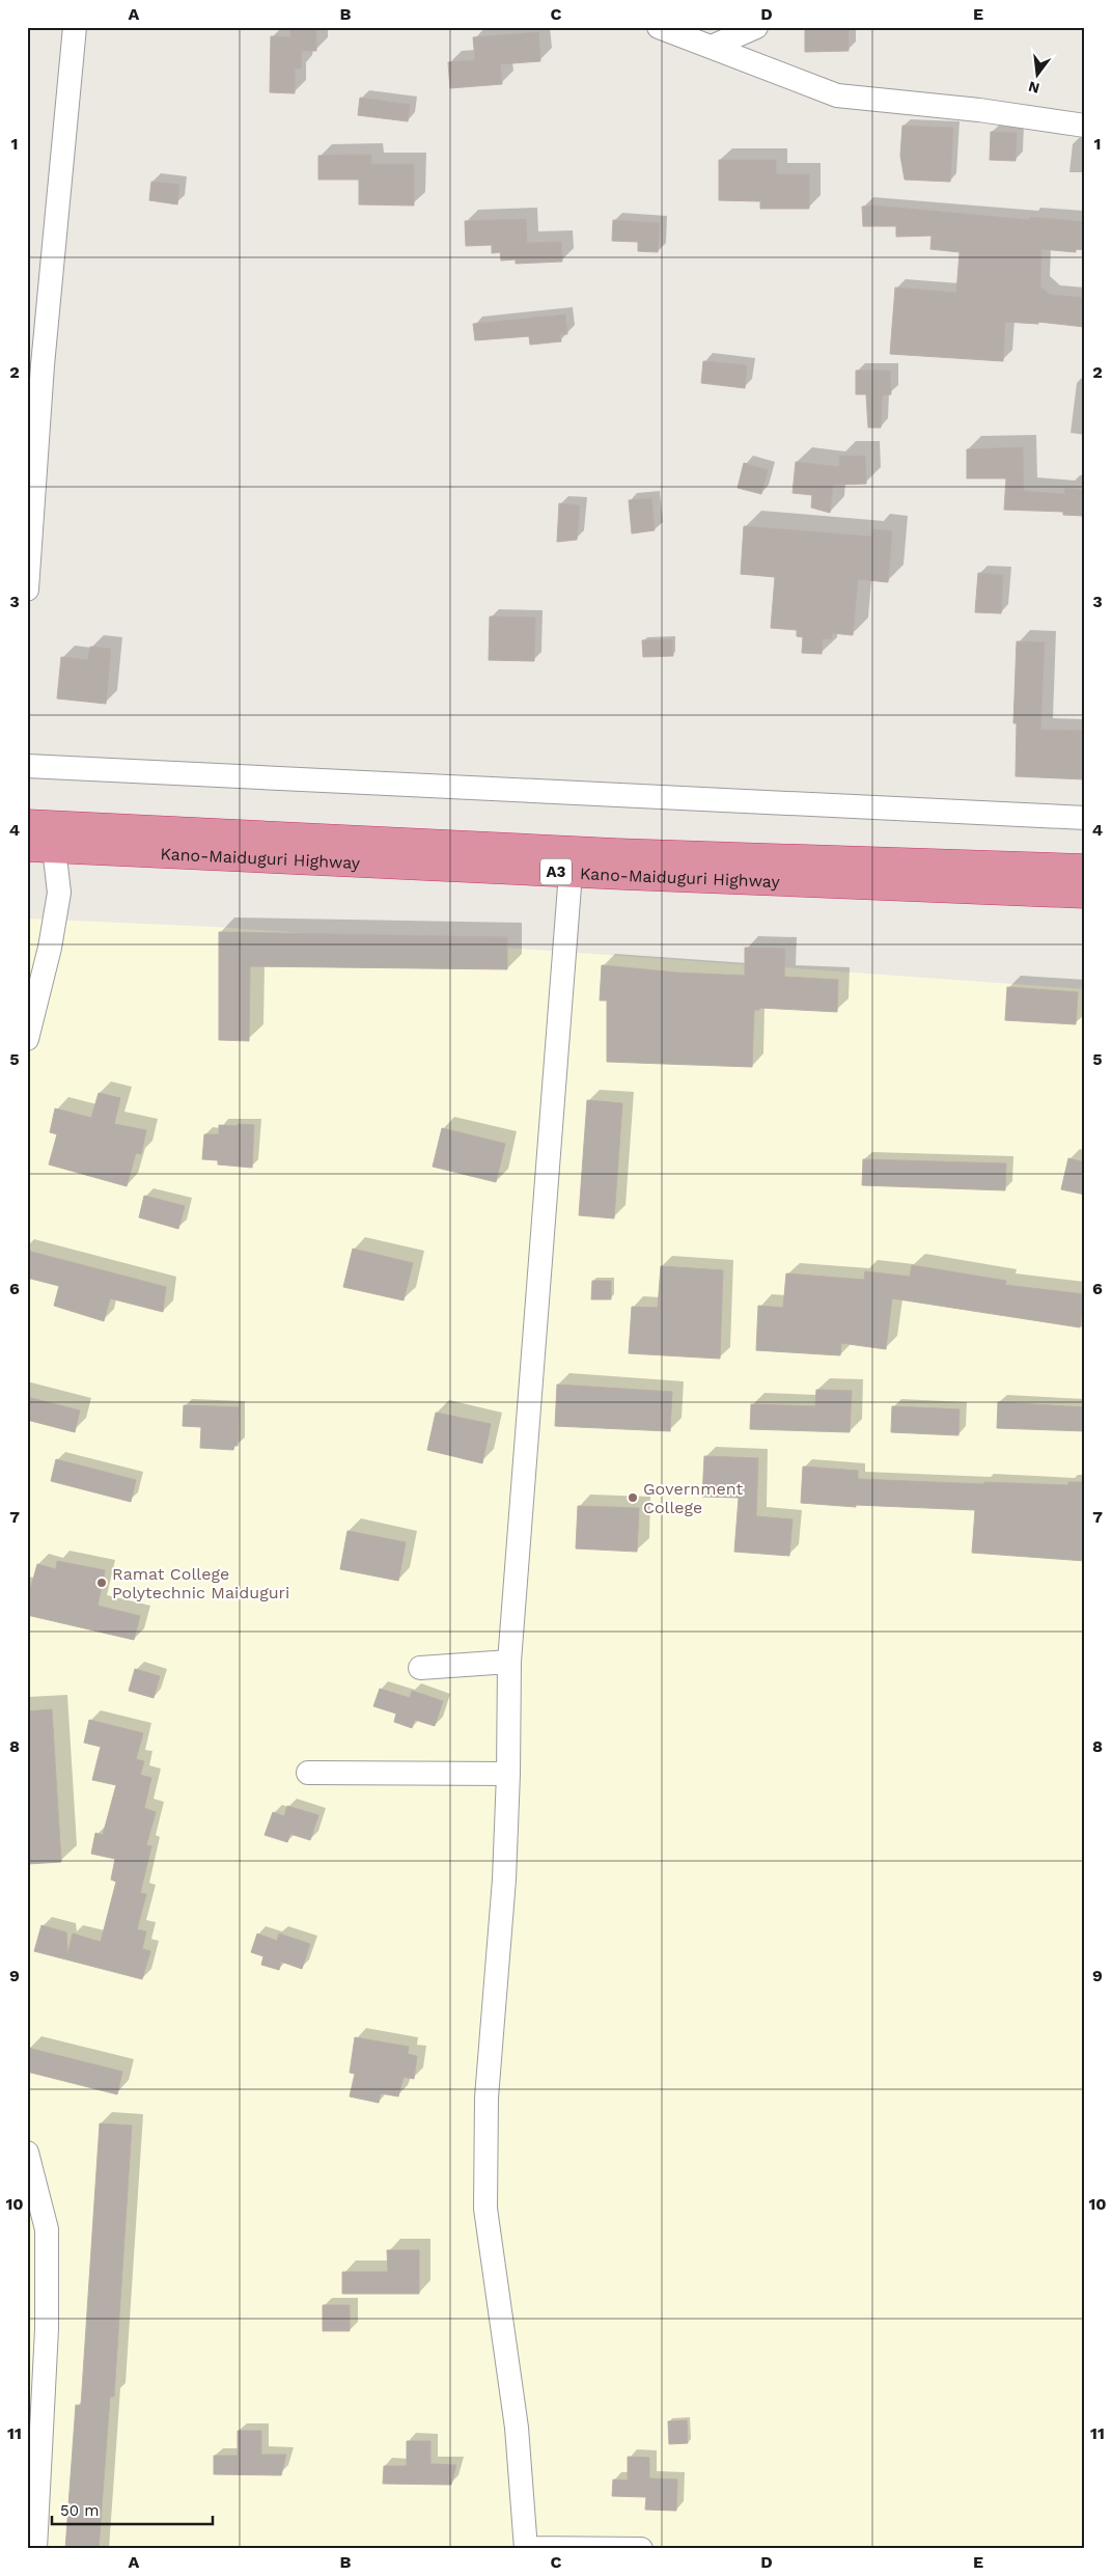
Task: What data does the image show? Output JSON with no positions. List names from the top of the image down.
{
  "streets": {
    "highway": ["Kano-Maiduguri Highway", "A3"]
  },
  "places": ["Government College", "Ramat College Polytechnic Maiduguri"],
  "scale_bar": "50 m",
  "north": "bottom",
  "grid": {
    "columns": [
      "A",
      "B",
      "C",
      "D",
      "E"
    ],
    "rows": [
      "1",
      "2",
      "3",
      "4",
      "5",
      "6",
      "7",
      "8",
      "9",
      "10",
      "11"
    ]
  }
}
